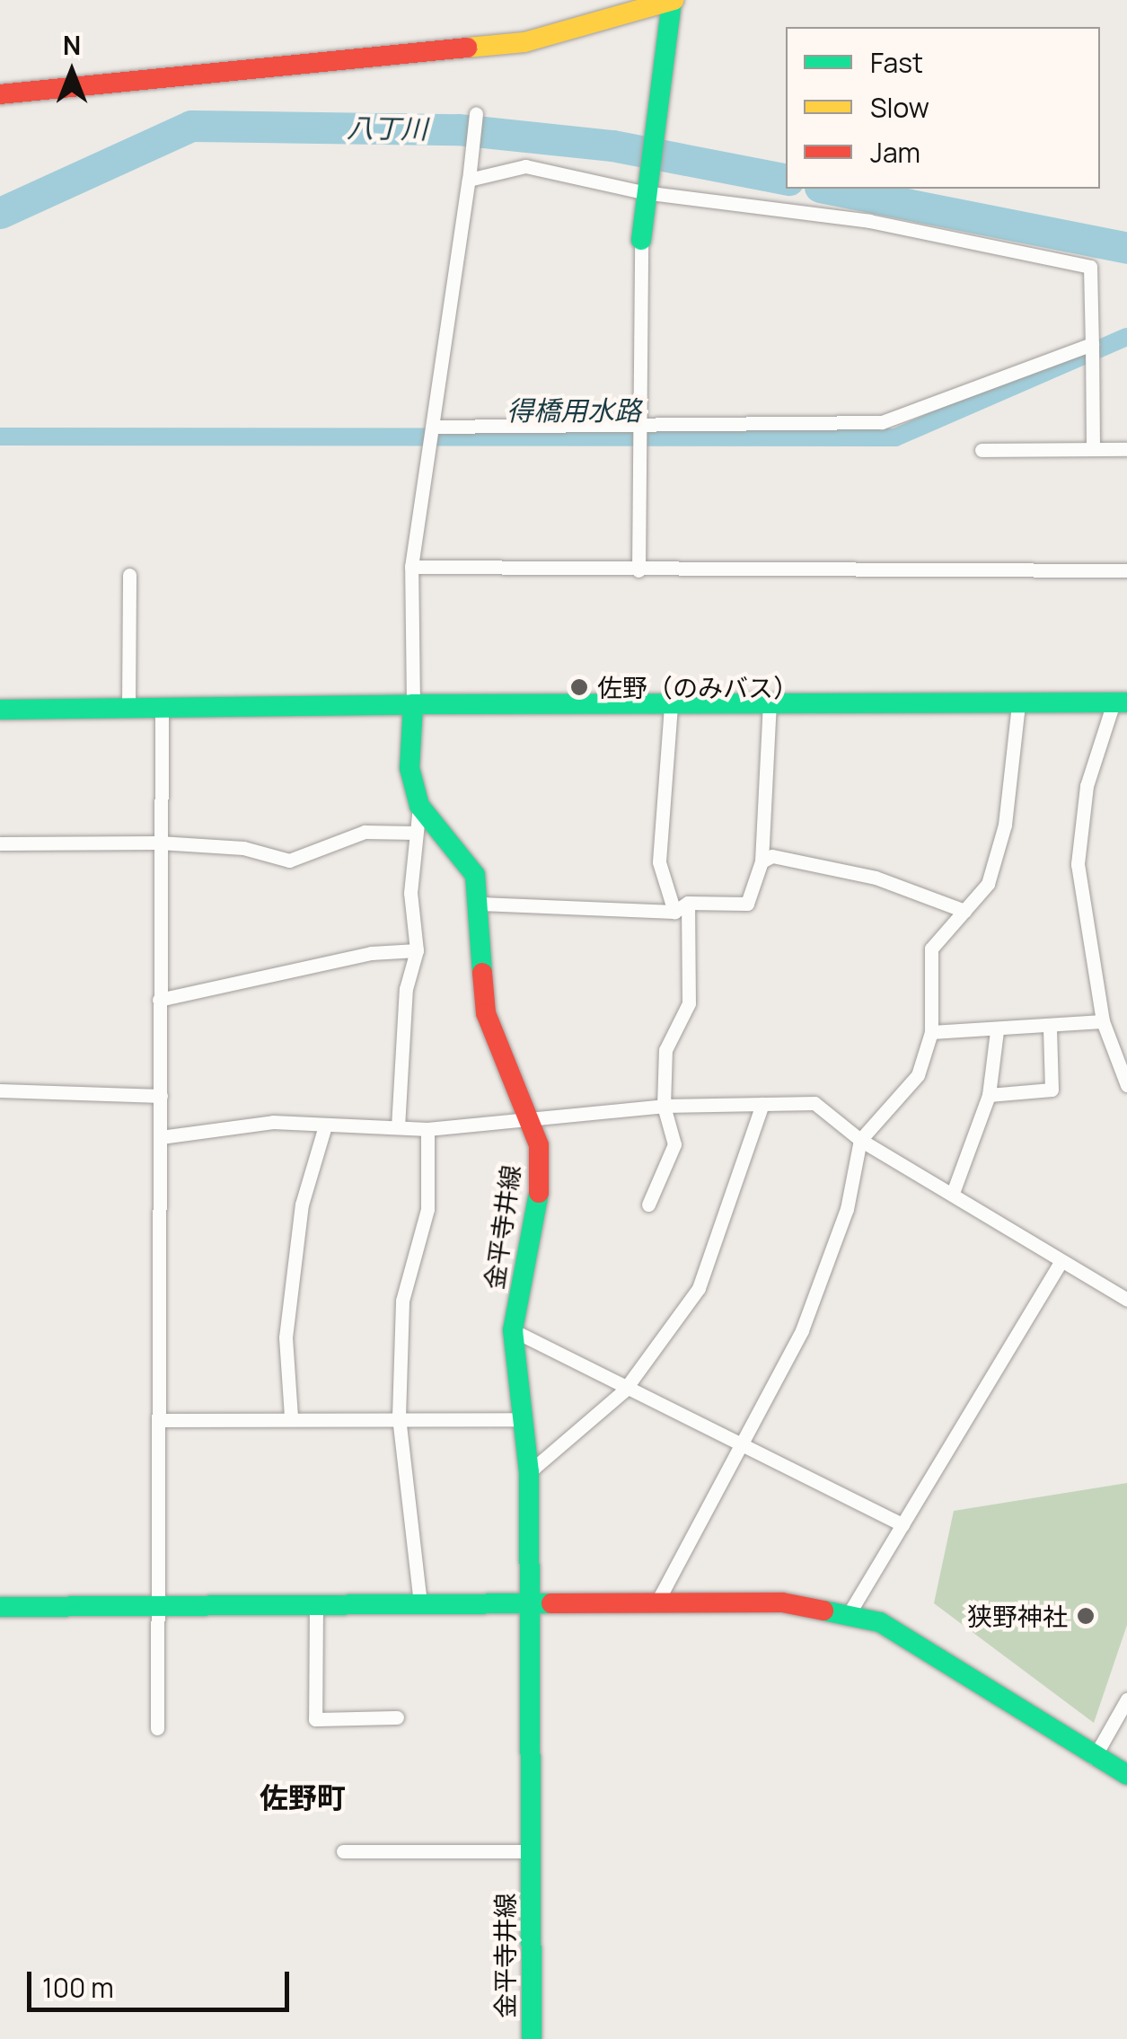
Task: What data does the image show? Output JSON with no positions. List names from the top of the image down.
{
  "streets": {
    "street": ["金平寺井線"]
  },
  "districts": ["佐野町"],
  "water": ["八丁川", "得橋用水路"],
  "places": ["佐野（のみバス）", "狭野神社"],
  "legend": ["Fast", "Slow", "Jam"],
  "scale_bar": "100 m",
  "north": "top"
}
